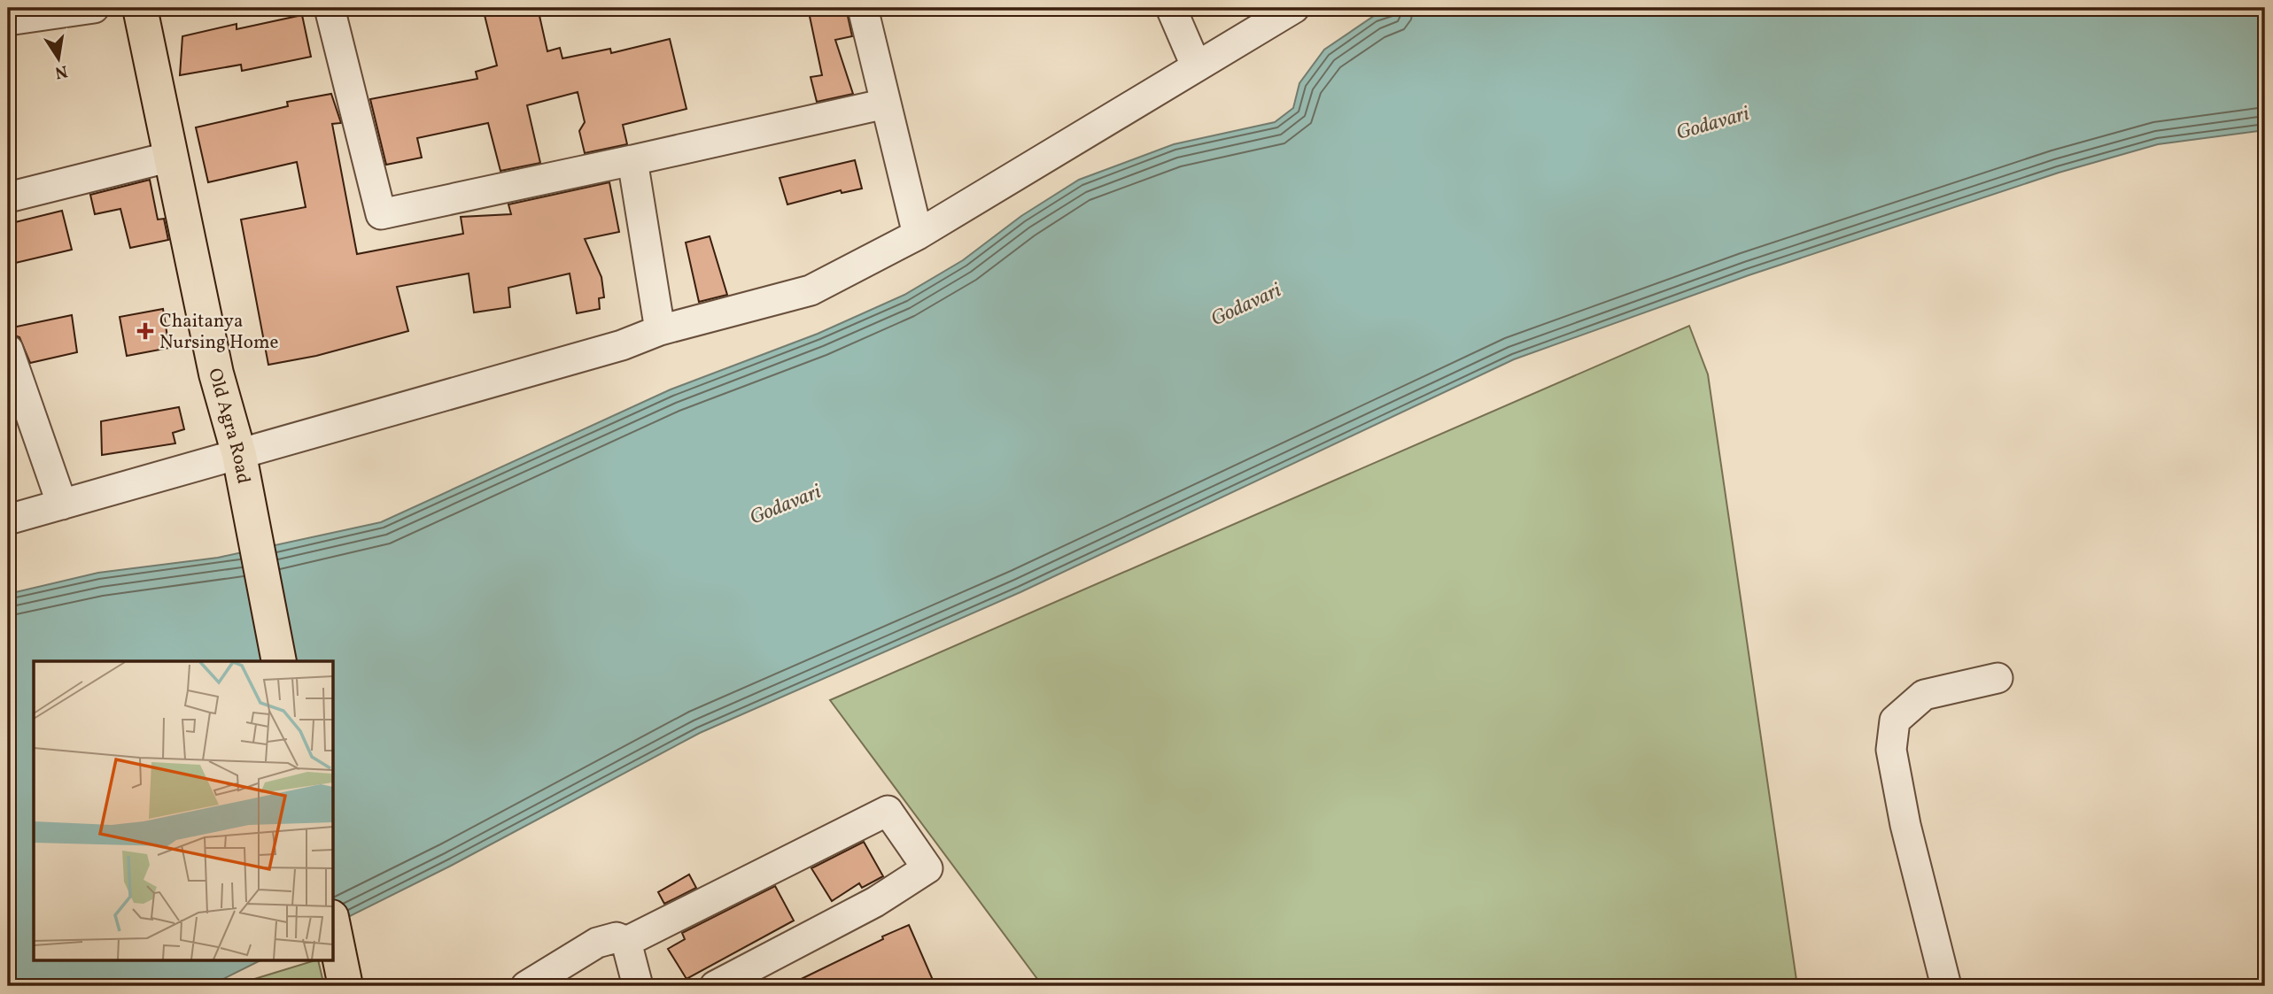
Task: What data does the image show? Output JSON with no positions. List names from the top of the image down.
{
  "streets": {
    "highway": ["Old Agra Road"]
  },
  "water": ["Godavari"],
  "places": {
    "health": ["Chaitanya Nursing Home"]
  },
  "north": "bottom"
}
